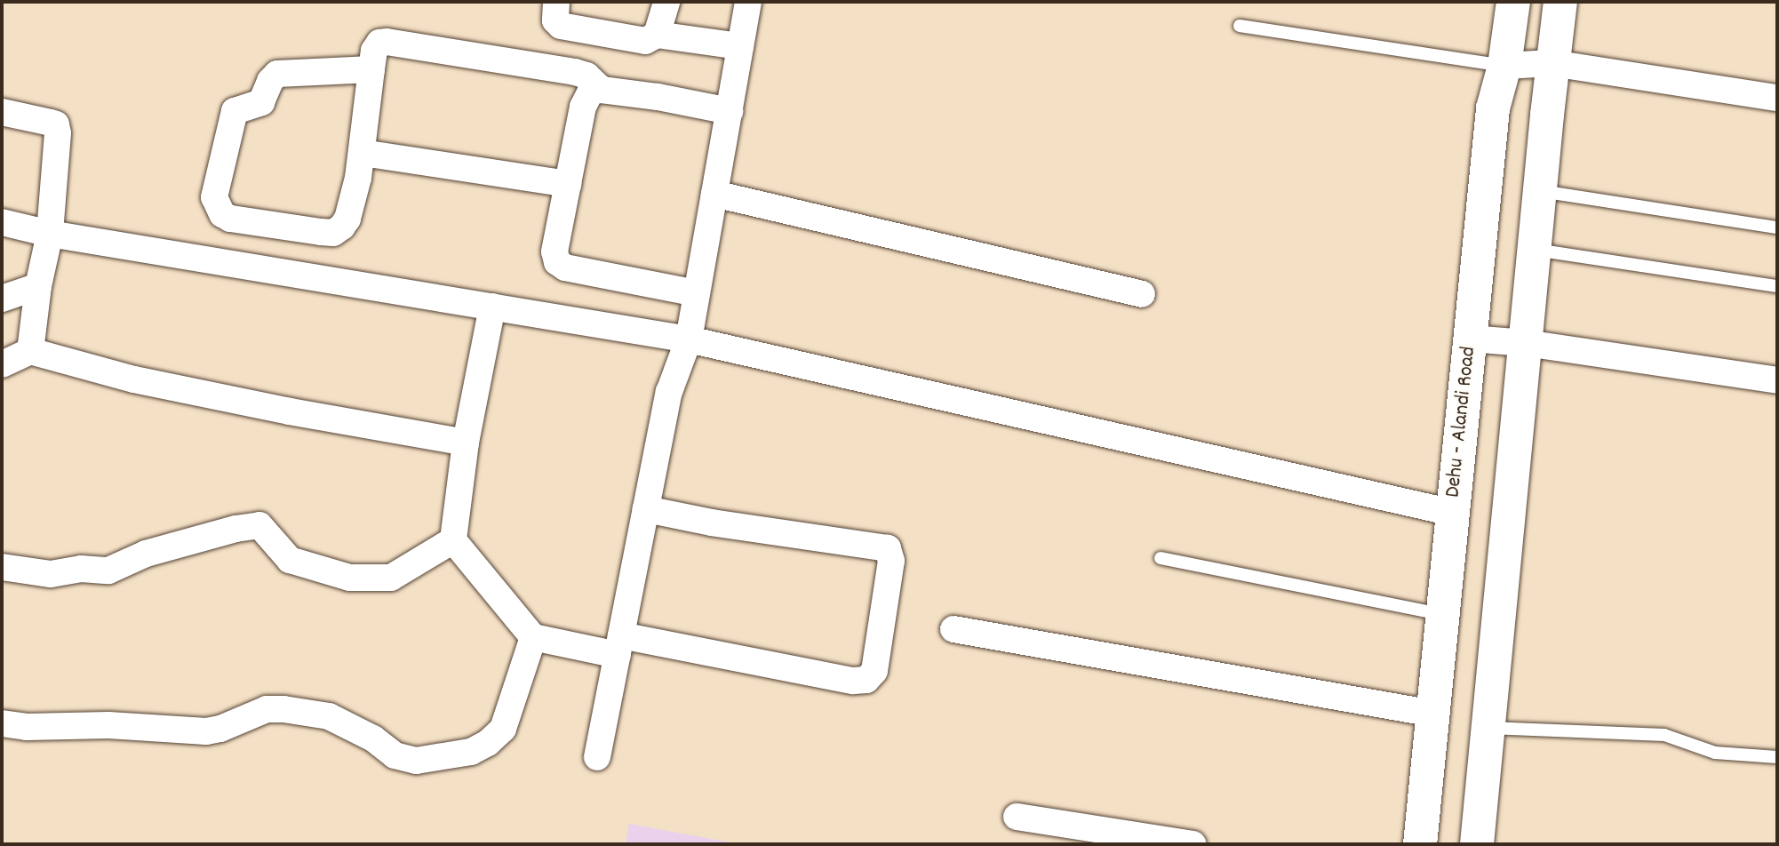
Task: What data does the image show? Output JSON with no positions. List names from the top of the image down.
{
  "streets": {
    "main road": ["Dehu - Alandi Road"]
  }
}
